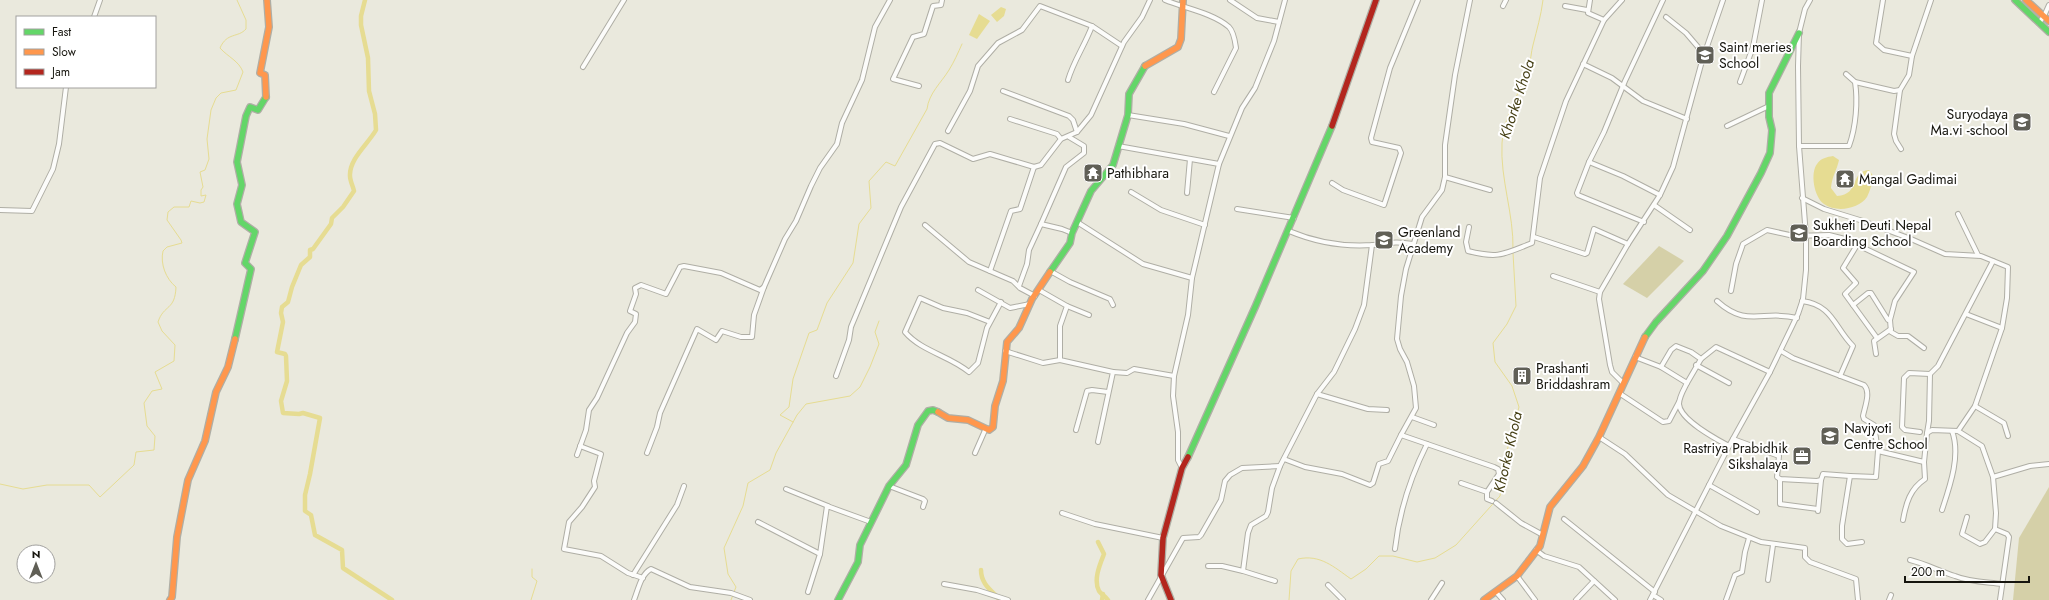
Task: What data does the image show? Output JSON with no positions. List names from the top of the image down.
{
  "water": ["Khorke Khola"],
  "places": {
    "school or university": [
      "Saint meries School",
      "Suryodaya Ma.vi -school",
      "Sukheti Deuti Nepal Boarding School",
      "Greenland Academy",
      "Navjyoti Centre School"
    ],
    "temple": ["Pathibhara", "Mangal Gadimai"],
    "building": ["Prashanti Briddashram"],
    "office": ["Rastriya Prabidhik Sikshalaya"]
  },
  "legend": ["Fast", "Slow", "Jam"],
  "scale_bar": "200 m",
  "north": "top"
}
